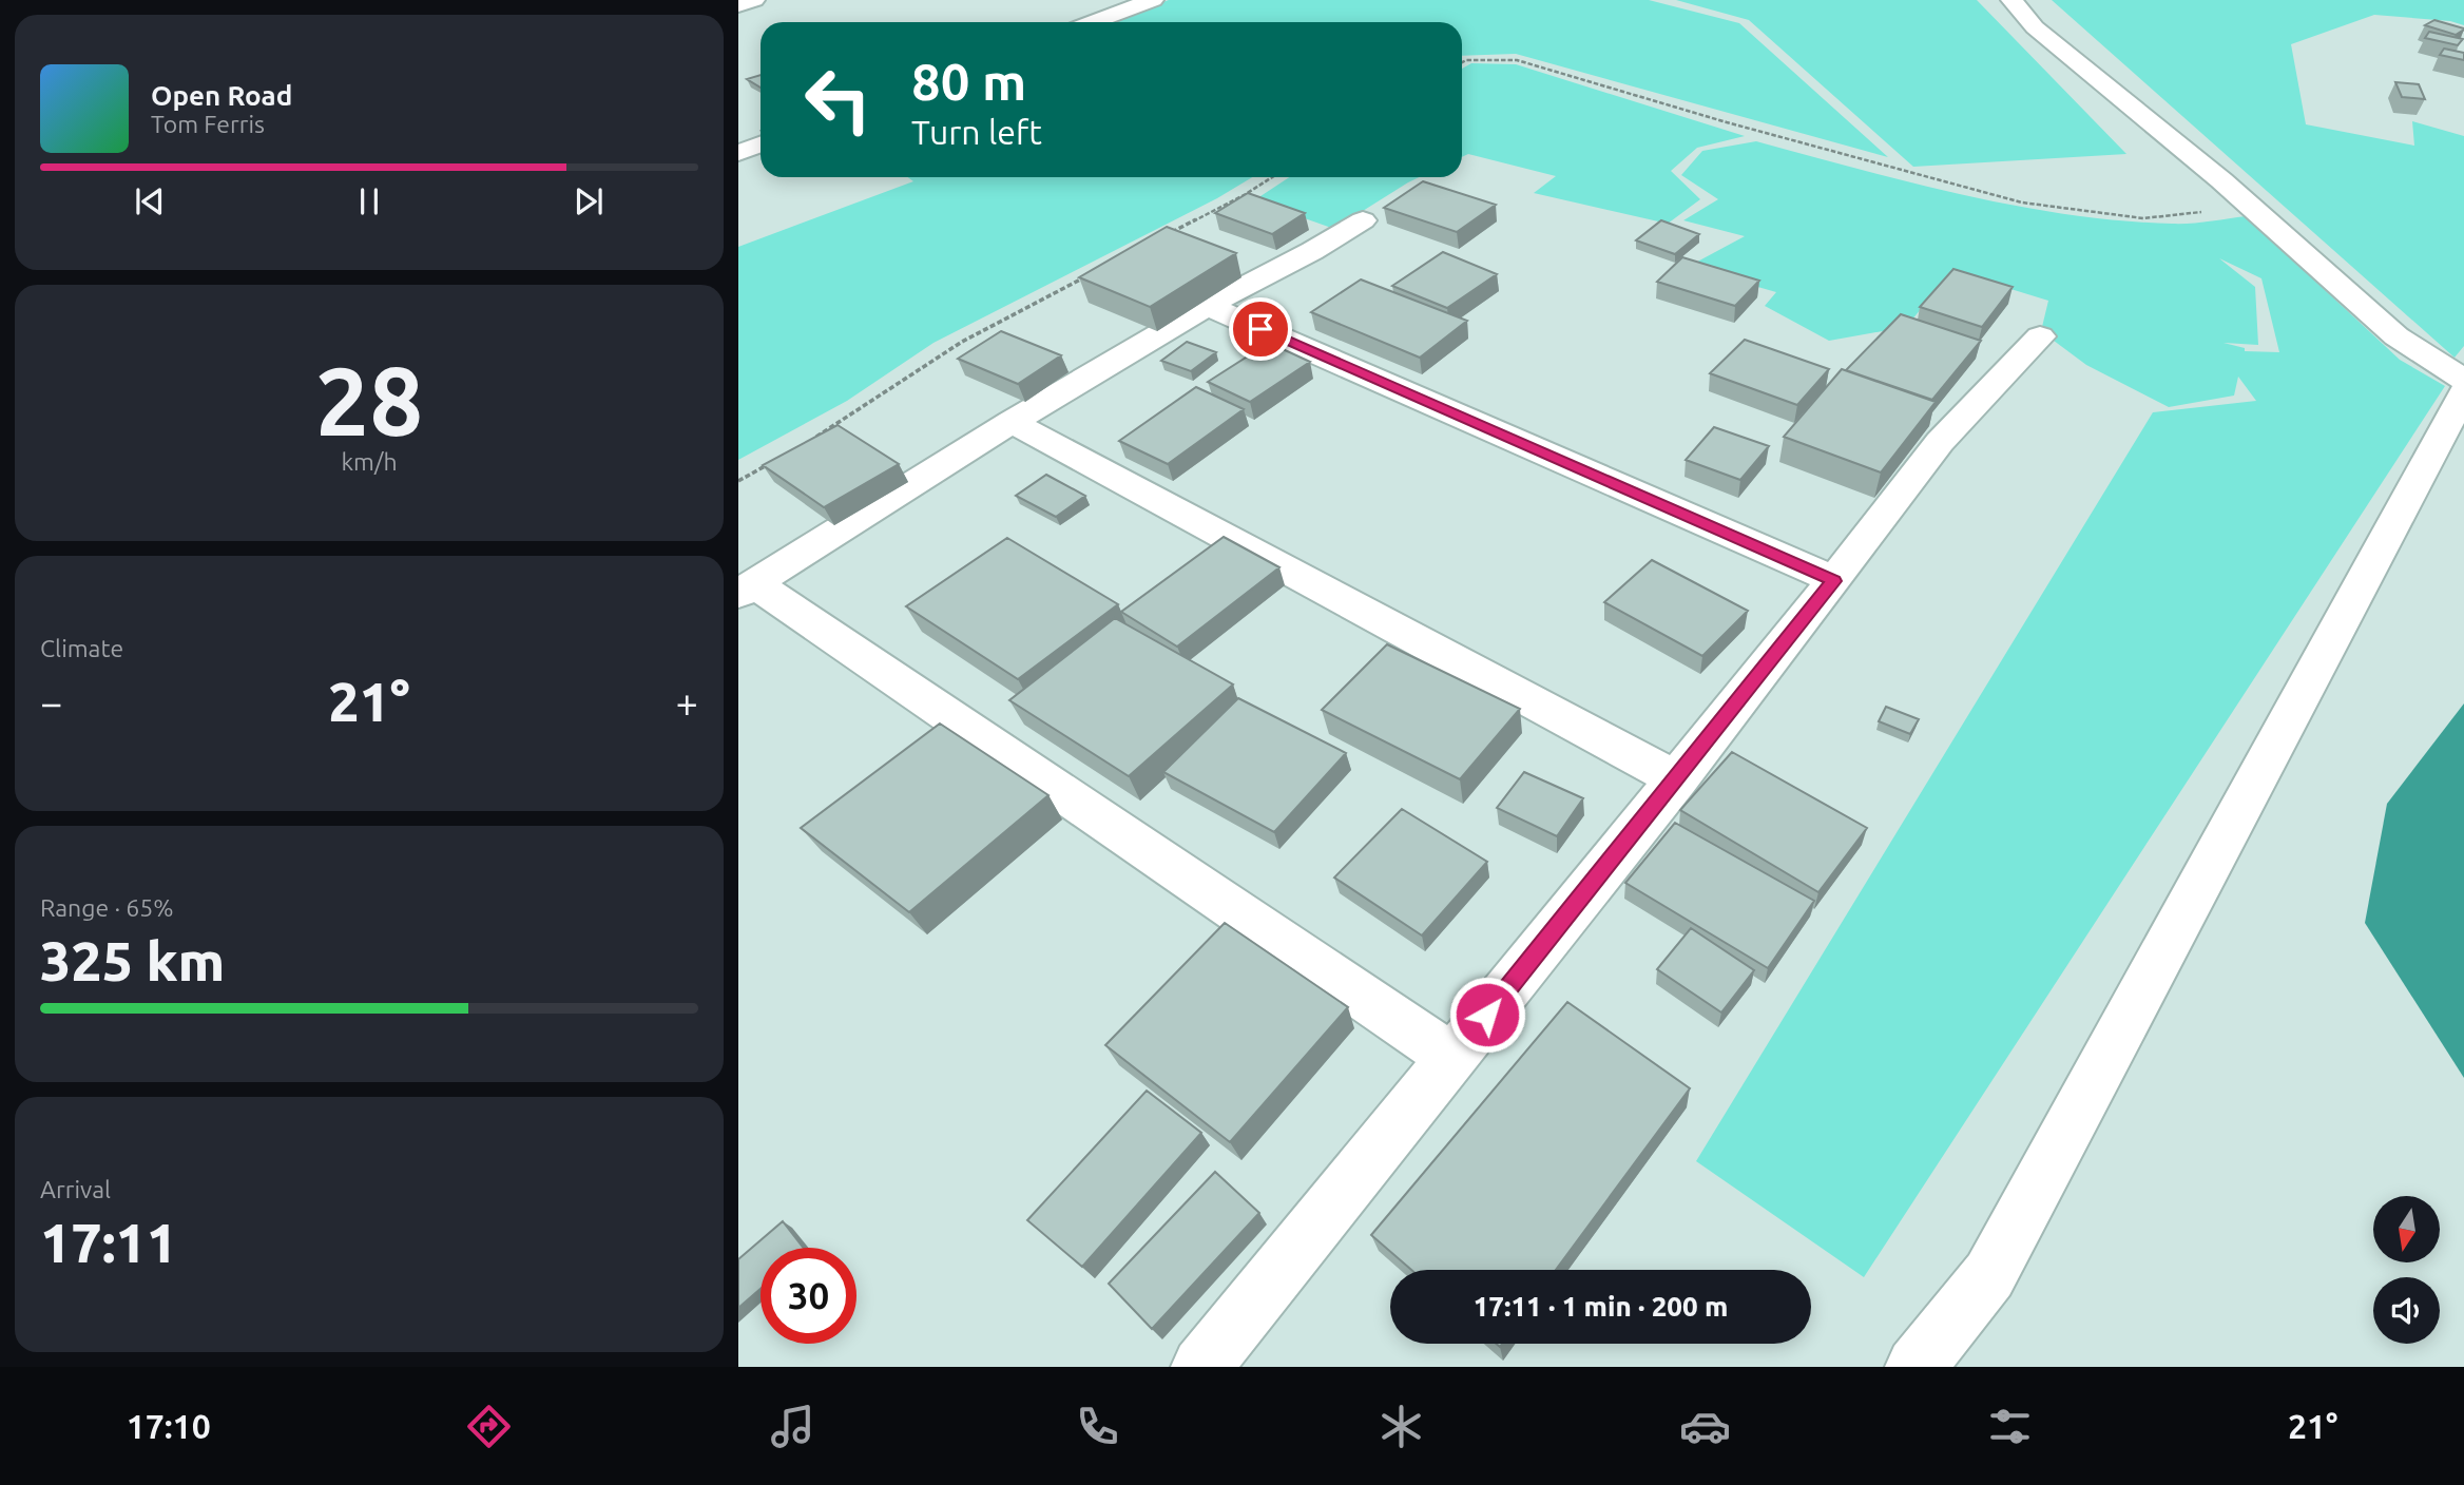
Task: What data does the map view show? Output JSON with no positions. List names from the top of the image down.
{
  "north": "bottom",
  "page": {
    "turn": ["80 m", "Turn left"],
    "song": ["Open Road", "Tom Ferris"],
    "tile": [
      ["28", "km/h"],
      "Climate",
      ["Range · 65%", "325 km"],
      ["Arrival", "17:11"]
    ],
    "heat": ["−", "21°", "+"],
    "limit": "30",
    "trip": "17:11 · 1 min · 200 m",
    "tabs": ["17:10", "21°"]
  }
}
